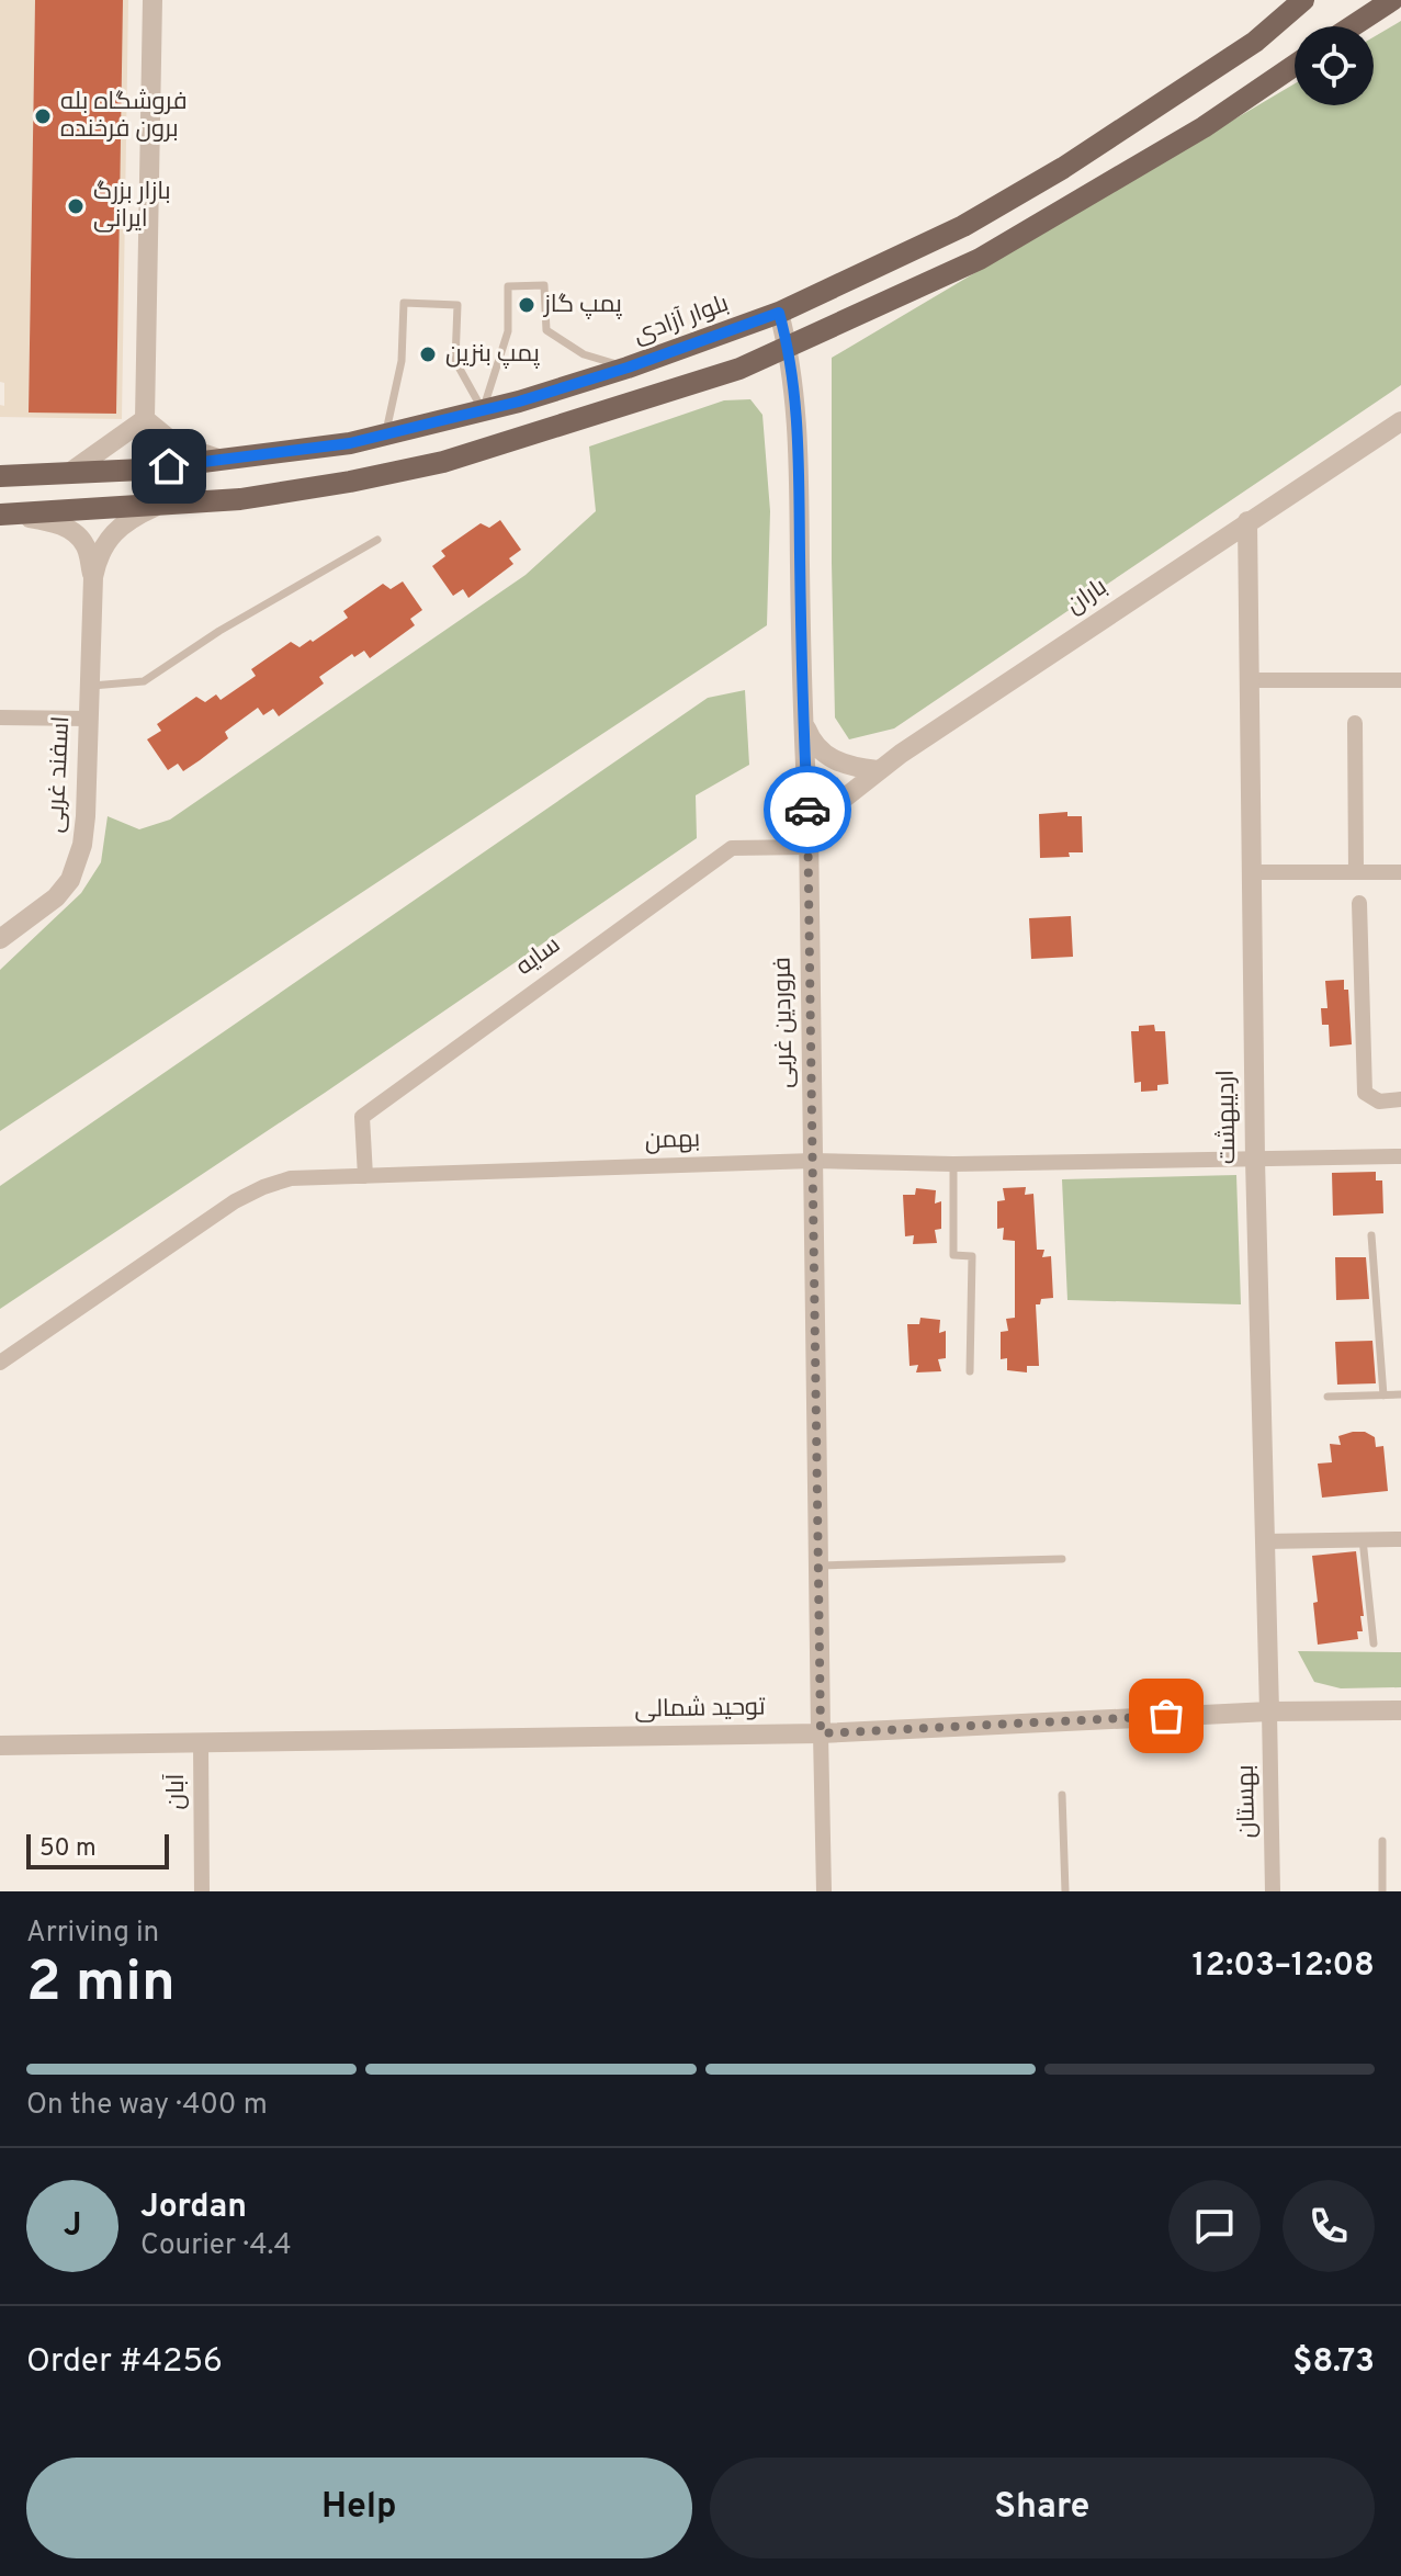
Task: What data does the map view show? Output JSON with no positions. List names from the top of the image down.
{
  "streets": {
    "main road": ["بلوار آزادی"],
    "street": [
      "باران",
      "اسفند غربی",
      "سایه",
      "فروردین غربی",
      "اردیبهشت",
      "بهمن",
      "توحید شمالی",
      "آبان",
      "بهستان"
    ]
  },
  "crossings": [
    ["بلوار آزادی", "فروردین غربی"],
    ["باران", "فروردین غربی"],
    ["باران", "اردیبهشت"],
    ["سایه", "فروردین غربی"],
    ["سایه", "بهمن"],
    ["فروردین غربی", "بهمن"],
    ["فروردین غربی", "توحید شمالی"],
    ["اردیبهشت", "بهمن"],
    ["اردیبهشت", "توحید شمالی"],
    ["اردیبهشت", "بهستان"],
    ["توحید شمالی", "آبان"],
    ["توحید شمالی", "بهستان"]
  ],
  "places": [
    "فروشگاه بله برون فرخنده",
    "بازار بزرگ ایرانی",
    "پمپ گاز",
    "پمپ بنزين"
  ],
  "scale_bar": "50 m",
  "page": {
    "scale": "50 m",
    "heading": ["2 min", "Arriving in", "12:03–12:08"],
    "panel": [
      "Jordan",
      "Courier · 4.4",
      "Order #4256",
      "$8.73"
    ],
    "bar": "On the way · 400 m",
    "round": "J",
    "buttons": ["Help", "Share"]
  }
}
